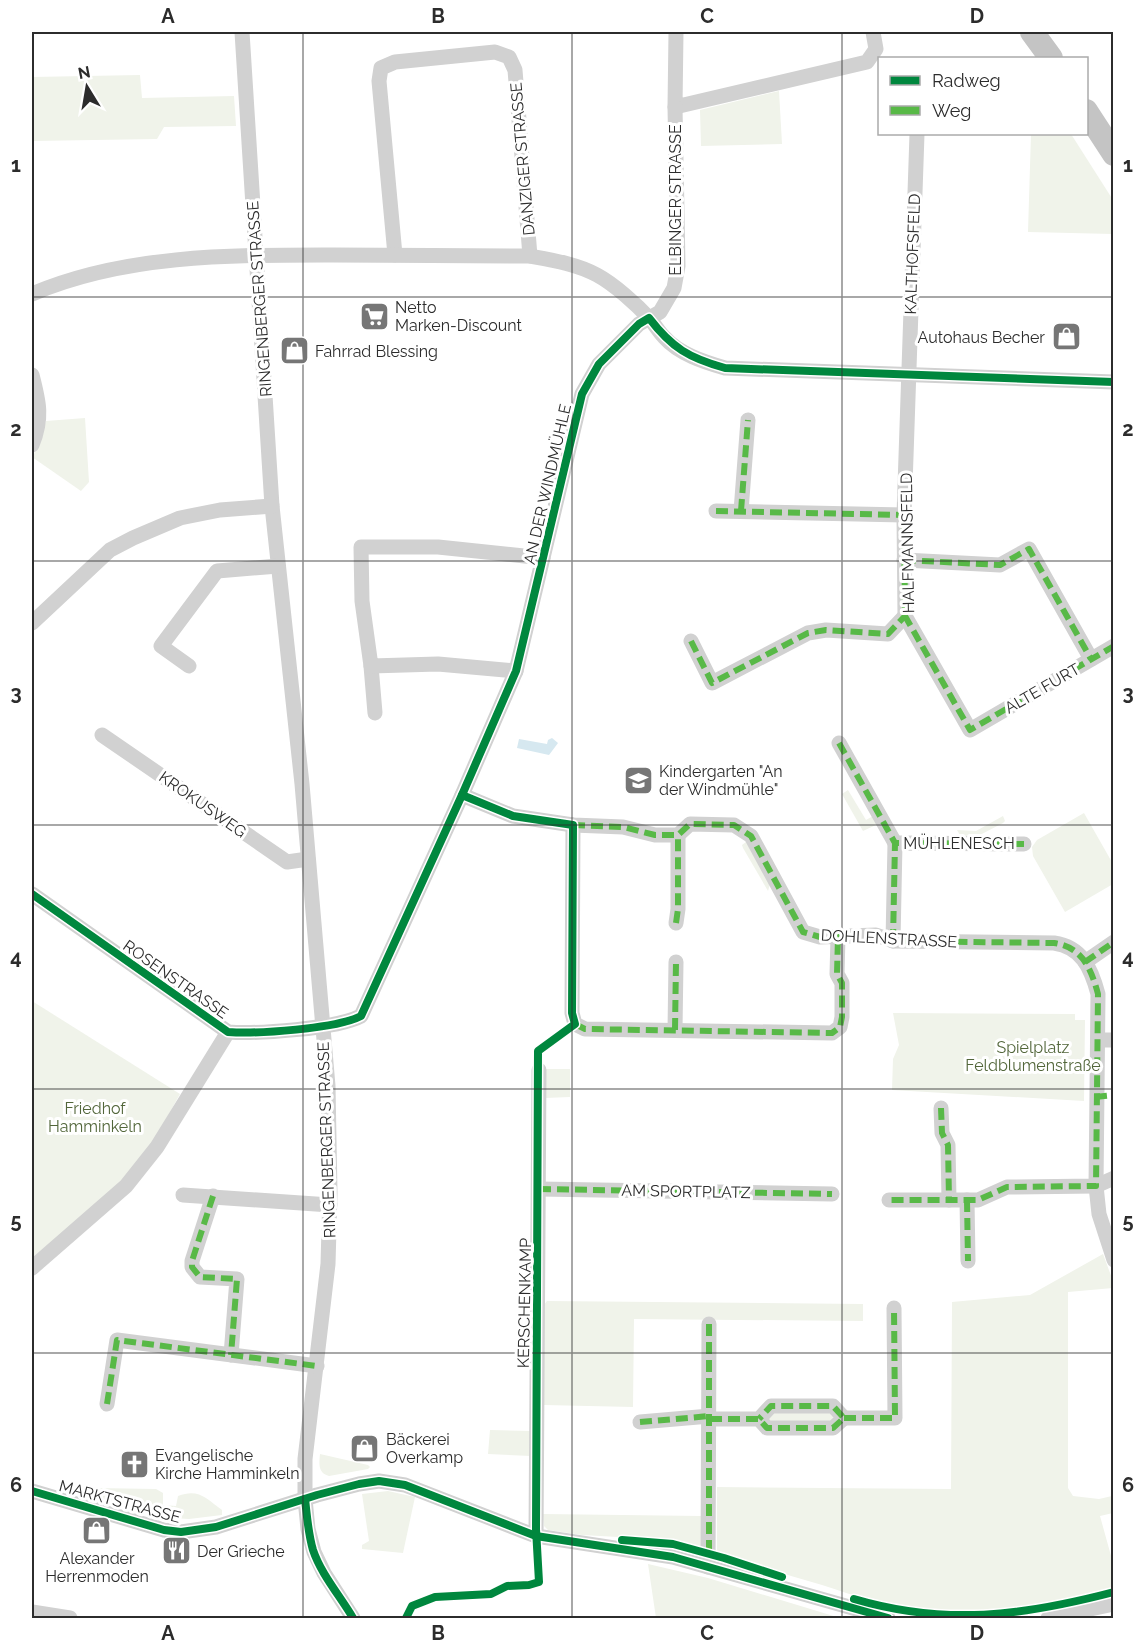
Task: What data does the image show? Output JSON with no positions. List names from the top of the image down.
{
  "streets": {
    "street": [
      "DANZIGER STRASSE",
      "ELBINGER STRASSE",
      "KALTHOFSFELD",
      "RINGENBERGER STRASSE",
      "AN DER WINDMÜHLE",
      "HALFMANNSFELD",
      "ALTE FURT",
      "KROKUSWEG",
      "MÜHLENESCH",
      "DOHLENSTRASSE",
      "ROSENSTRASSE",
      "AM SPORTPLATZ",
      "KERSCHENKAMP",
      "MARKTSTRASSE"
    ]
  },
  "crossings": [
    ["DANZIGER STRASSE", "ELBINGER STRASSE"],
    ["DANZIGER STRASSE", "RINGENBERGER STRASSE"],
    ["DANZIGER STRASSE", "AN DER WINDMÜHLE"],
    ["ELBINGER STRASSE", "AN DER WINDMÜHLE"],
    ["KALTHOFSFELD", "HALFMANNSFELD"],
    ["RINGENBERGER STRASSE", "AN DER WINDMÜHLE"],
    ["RINGENBERGER STRASSE", "KROKUSWEG"],
    ["RINGENBERGER STRASSE", "ROSENSTRASSE"],
    ["RINGENBERGER STRASSE", "MARKTSTRASSE"],
    ["AN DER WINDMÜHLE", "DOHLENSTRASSE"],
    ["AN DER WINDMÜHLE", "ROSENSTRASSE"],
    ["HALFMANNSFELD", "ALTE FURT"],
    ["MÜHLENESCH", "DOHLENSTRASSE"],
    ["AM SPORTPLATZ", "KERSCHENKAMP"],
    ["KERSCHENKAMP", "MARKTSTRASSE"]
  ],
  "parks": ["Spielplatz Feldblumenstraße", "Friedhof Hamminkeln"],
  "places": {
    "supermarket": ["Netto Marken-Discount"],
    "shop": [
      "Autohaus Becher",
      "Fahrrad Blessing",
      "Bäckerei Overkamp",
      "Alexander Herrenmoden"
    ],
    "school or university": ["Kindergarten \"An der Windmühle\""],
    "church": ["Evangelische Kirche Hamminkeln"],
    "restaurant": ["Der Grieche"]
  },
  "legend": ["Radweg", "Weg"],
  "north": "top",
  "grid": {
    "columns": [
      "A",
      "B",
      "C",
      "D"
    ],
    "rows": [
      "1",
      "2",
      "3",
      "4",
      "5",
      "6"
    ]
  }
}
